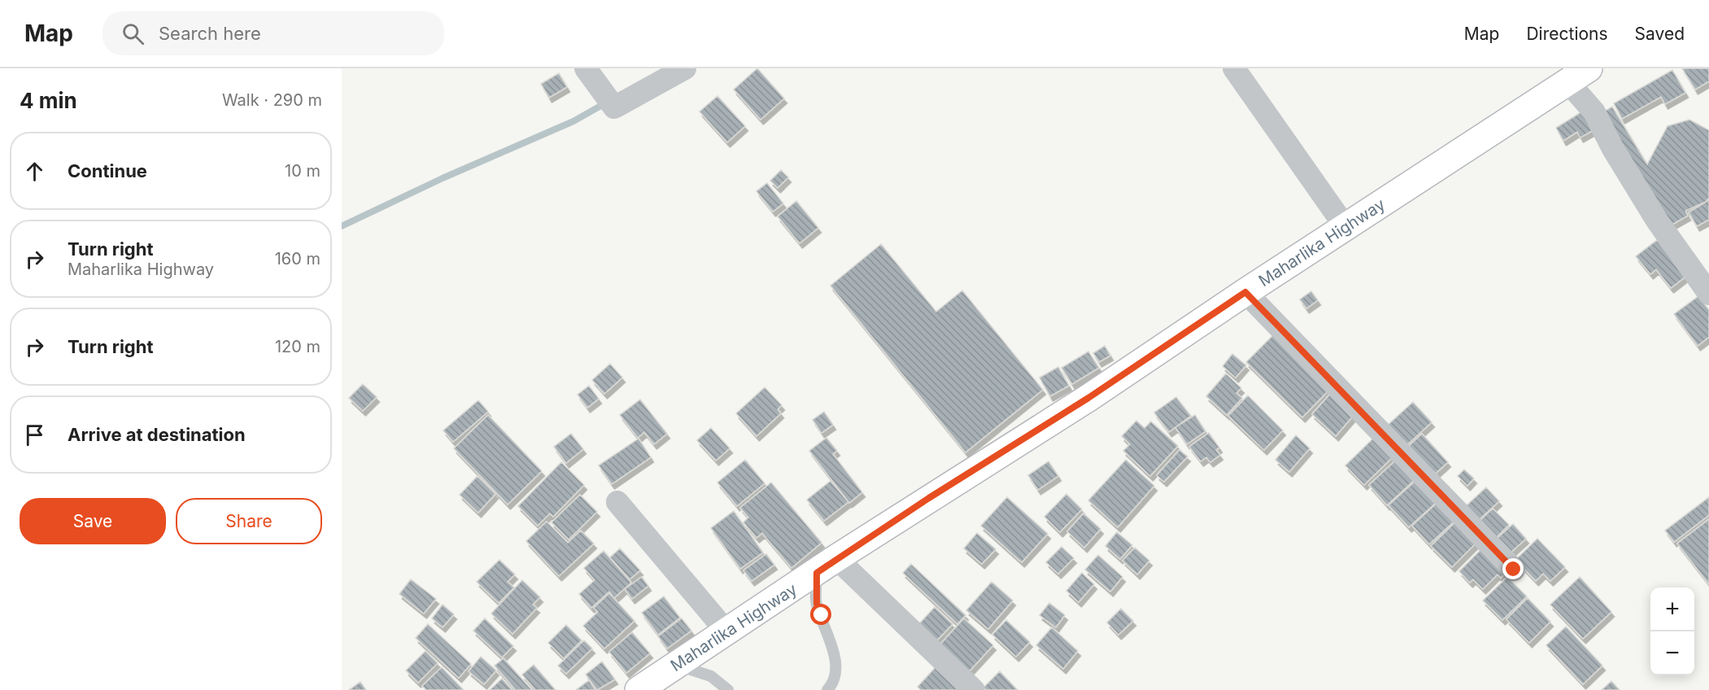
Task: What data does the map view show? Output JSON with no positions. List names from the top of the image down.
{
  "streets": {
    "main road": ["Maharlika Highway"]
  },
  "page": {
    "header": "Map",
    "search": "Search here",
    "nav": ["Map", "Directions", "Saved"],
    "heading": ["4 min", "Walk · 290 m"],
    "list": [
      ["Continue", "10 m"],
      ["Turn right", "Maharlika Highway", "160 m"],
      ["Turn right", "120 m"],
      "Arrive at destination"
    ],
    "buttons": ["Save", "Share"],
    "map_buttons": ["+", "−"]
  }
}
